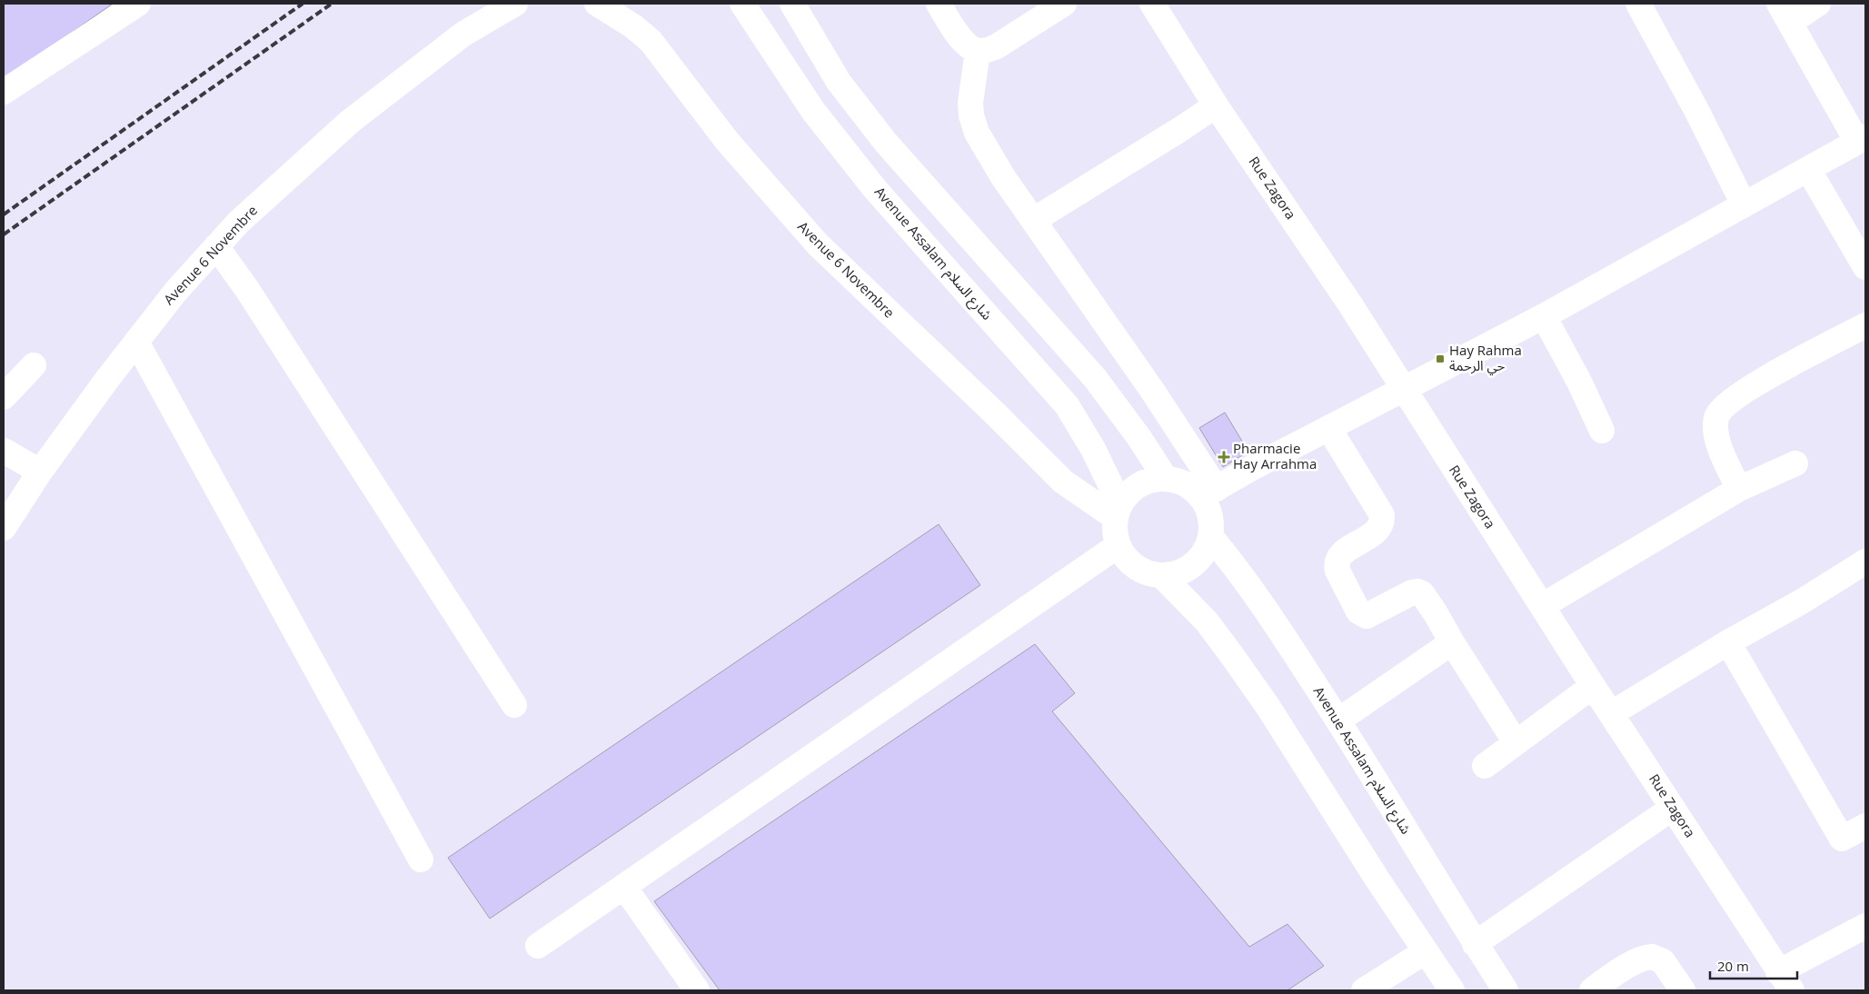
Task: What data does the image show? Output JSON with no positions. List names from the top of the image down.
{
  "streets": {
    "street": ["Rue Zagora", "Avenue Assalam شارع السلام", "Avenue 6 Novembre"]
  },
  "crossings": [
    ["Avenue Assalam شارع السلام", "Avenue 6 Novembre"]
  ],
  "places": {
    "transit": ["Hay Rahma حي الرحمة"],
    "health": ["Pharmacie Hay Arrahma"]
  },
  "scale_bar": "20 m"
}
